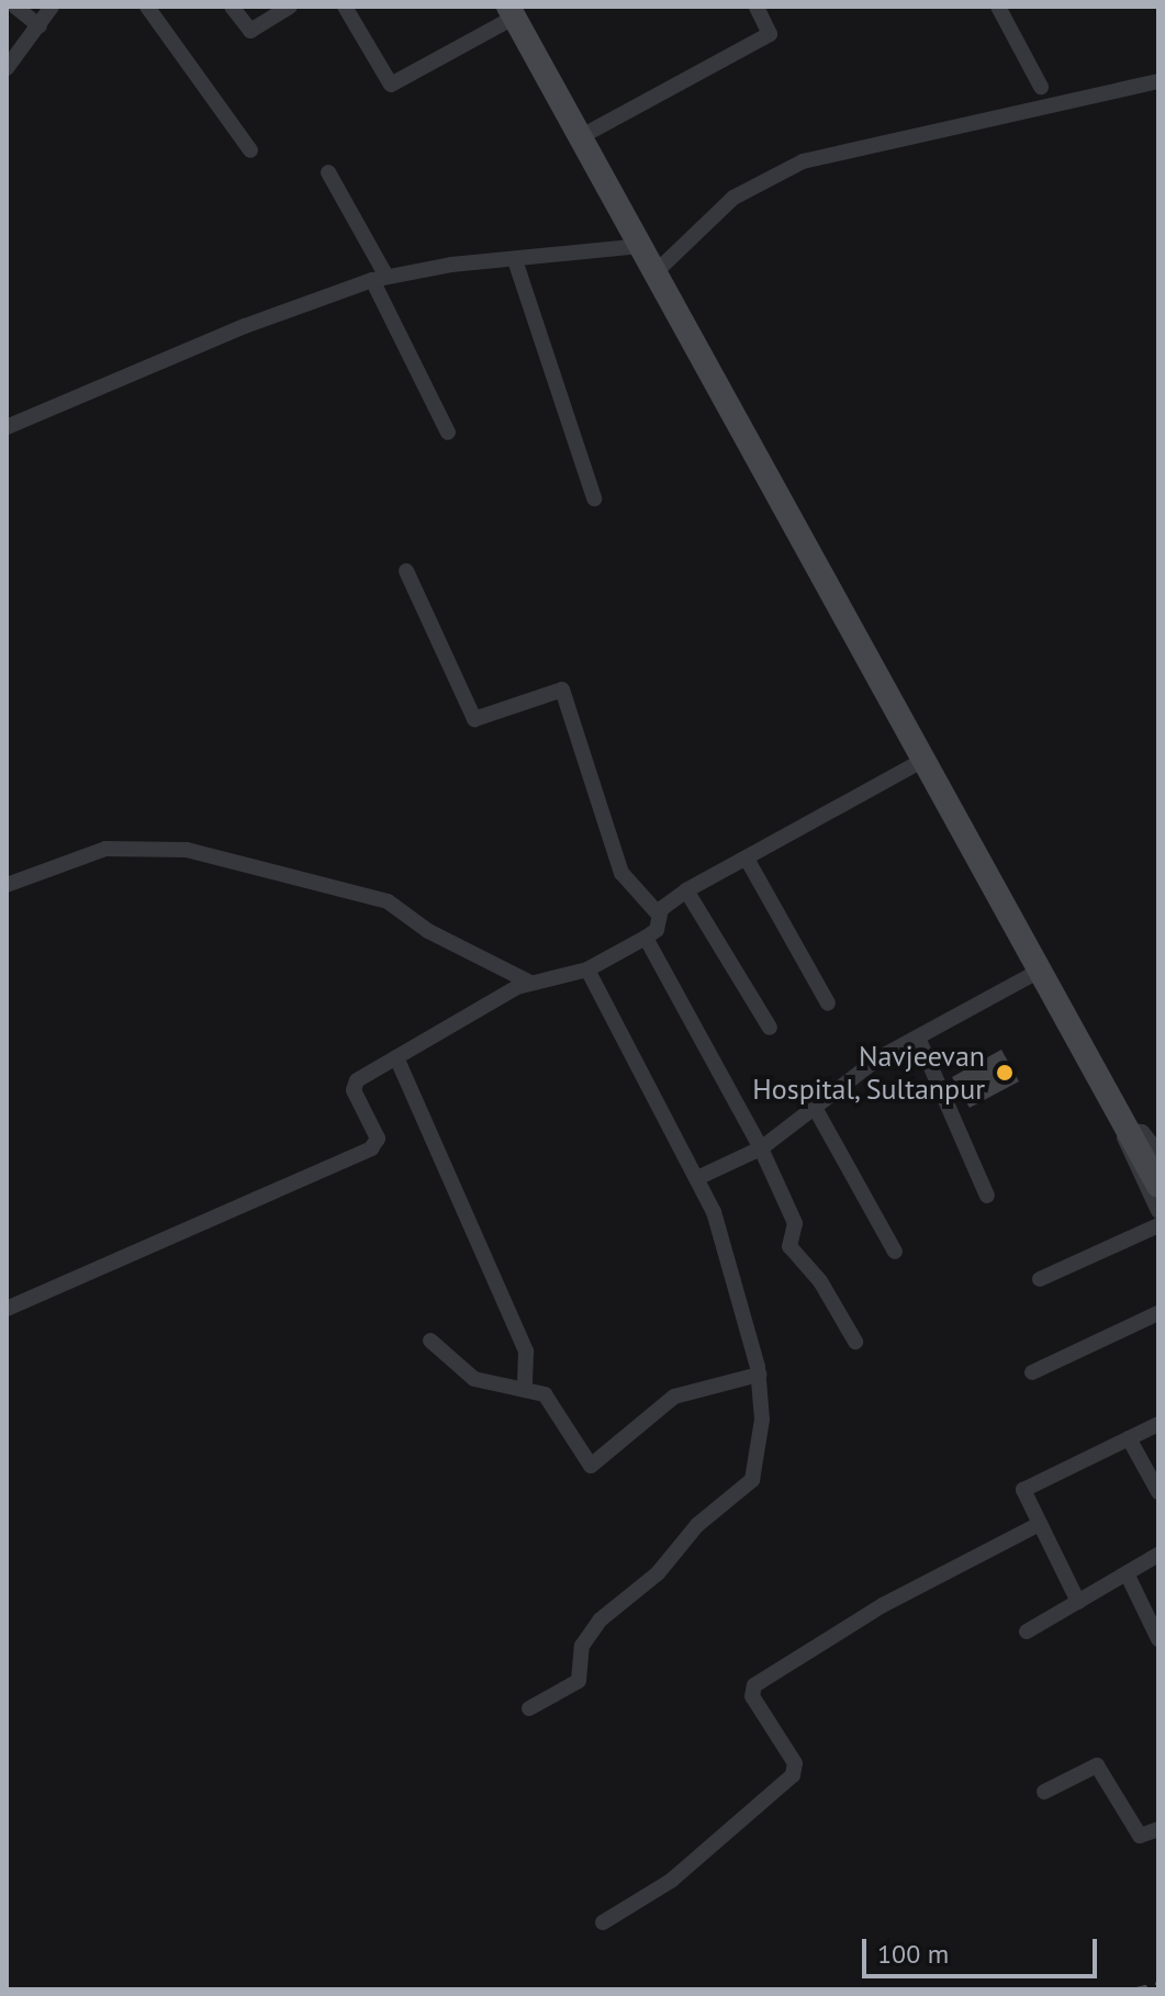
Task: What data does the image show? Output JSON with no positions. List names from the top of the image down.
{
  "places": ["Navjeevan Hospital, Sultanpur"],
  "scale_bar": "100 m"
}
